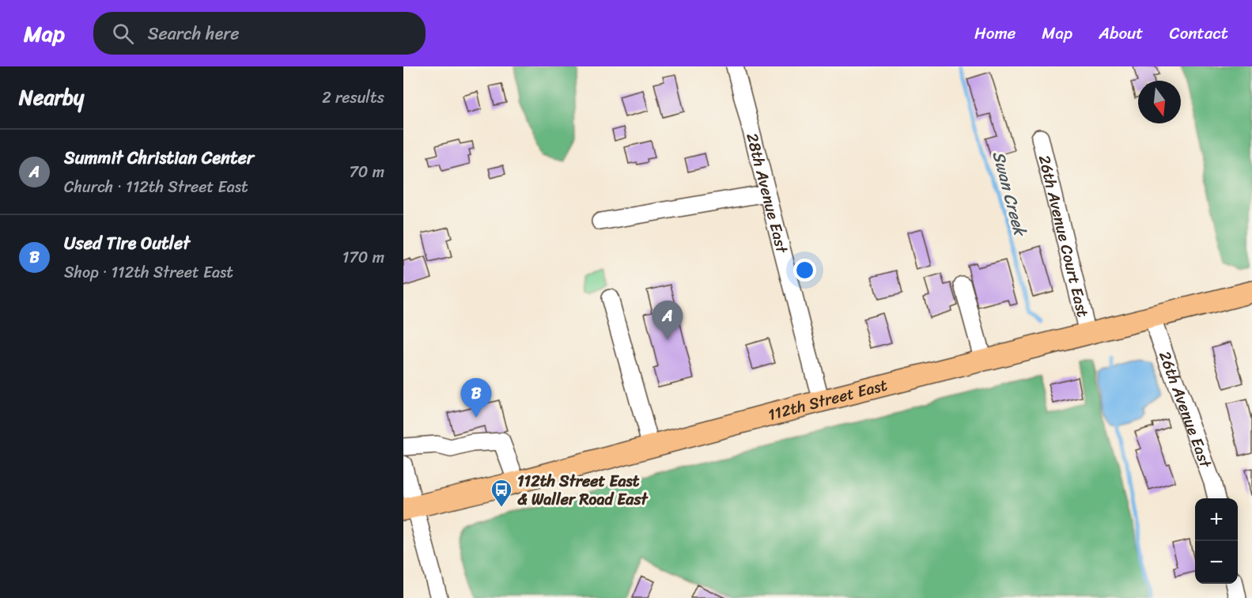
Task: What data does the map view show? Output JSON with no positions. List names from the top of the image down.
{
  "streets": {
    "main road": ["112th Street East"],
    "street": ["28th Avenue East", "26th Avenue Court East", "26th Avenue East"]
  },
  "crossings": [
    ["28th Avenue East", "112th Street East"],
    ["26th Avenue Court East", "112th Street East"],
    ["112th Street East", "26th Avenue East"]
  ],
  "water": ["Swan Creek"],
  "places": {
    "bus stop": ["112th Street East & Waller Road East"]
  },
  "north": "bottom",
  "page": {
    "header": "Map",
    "search": "Search here",
    "nav": [
      "Home",
      "Map",
      "About",
      "Contact"
    ],
    "heading": ["Nearby", "2 results"],
    "list": [
      {
        "mark": "A",
        "name": "Summit Christian Center",
        "note": "Church · 112th Street East",
        "value": "70 m"
      },
      {
        "mark": "B",
        "name": "Used Tire Outlet",
        "note": "Shop · 112th Street East",
        "value": "170 m"
      }
    ],
    "pins": ["A", "B"],
    "map_buttons": ["+", "−"]
  }
}
